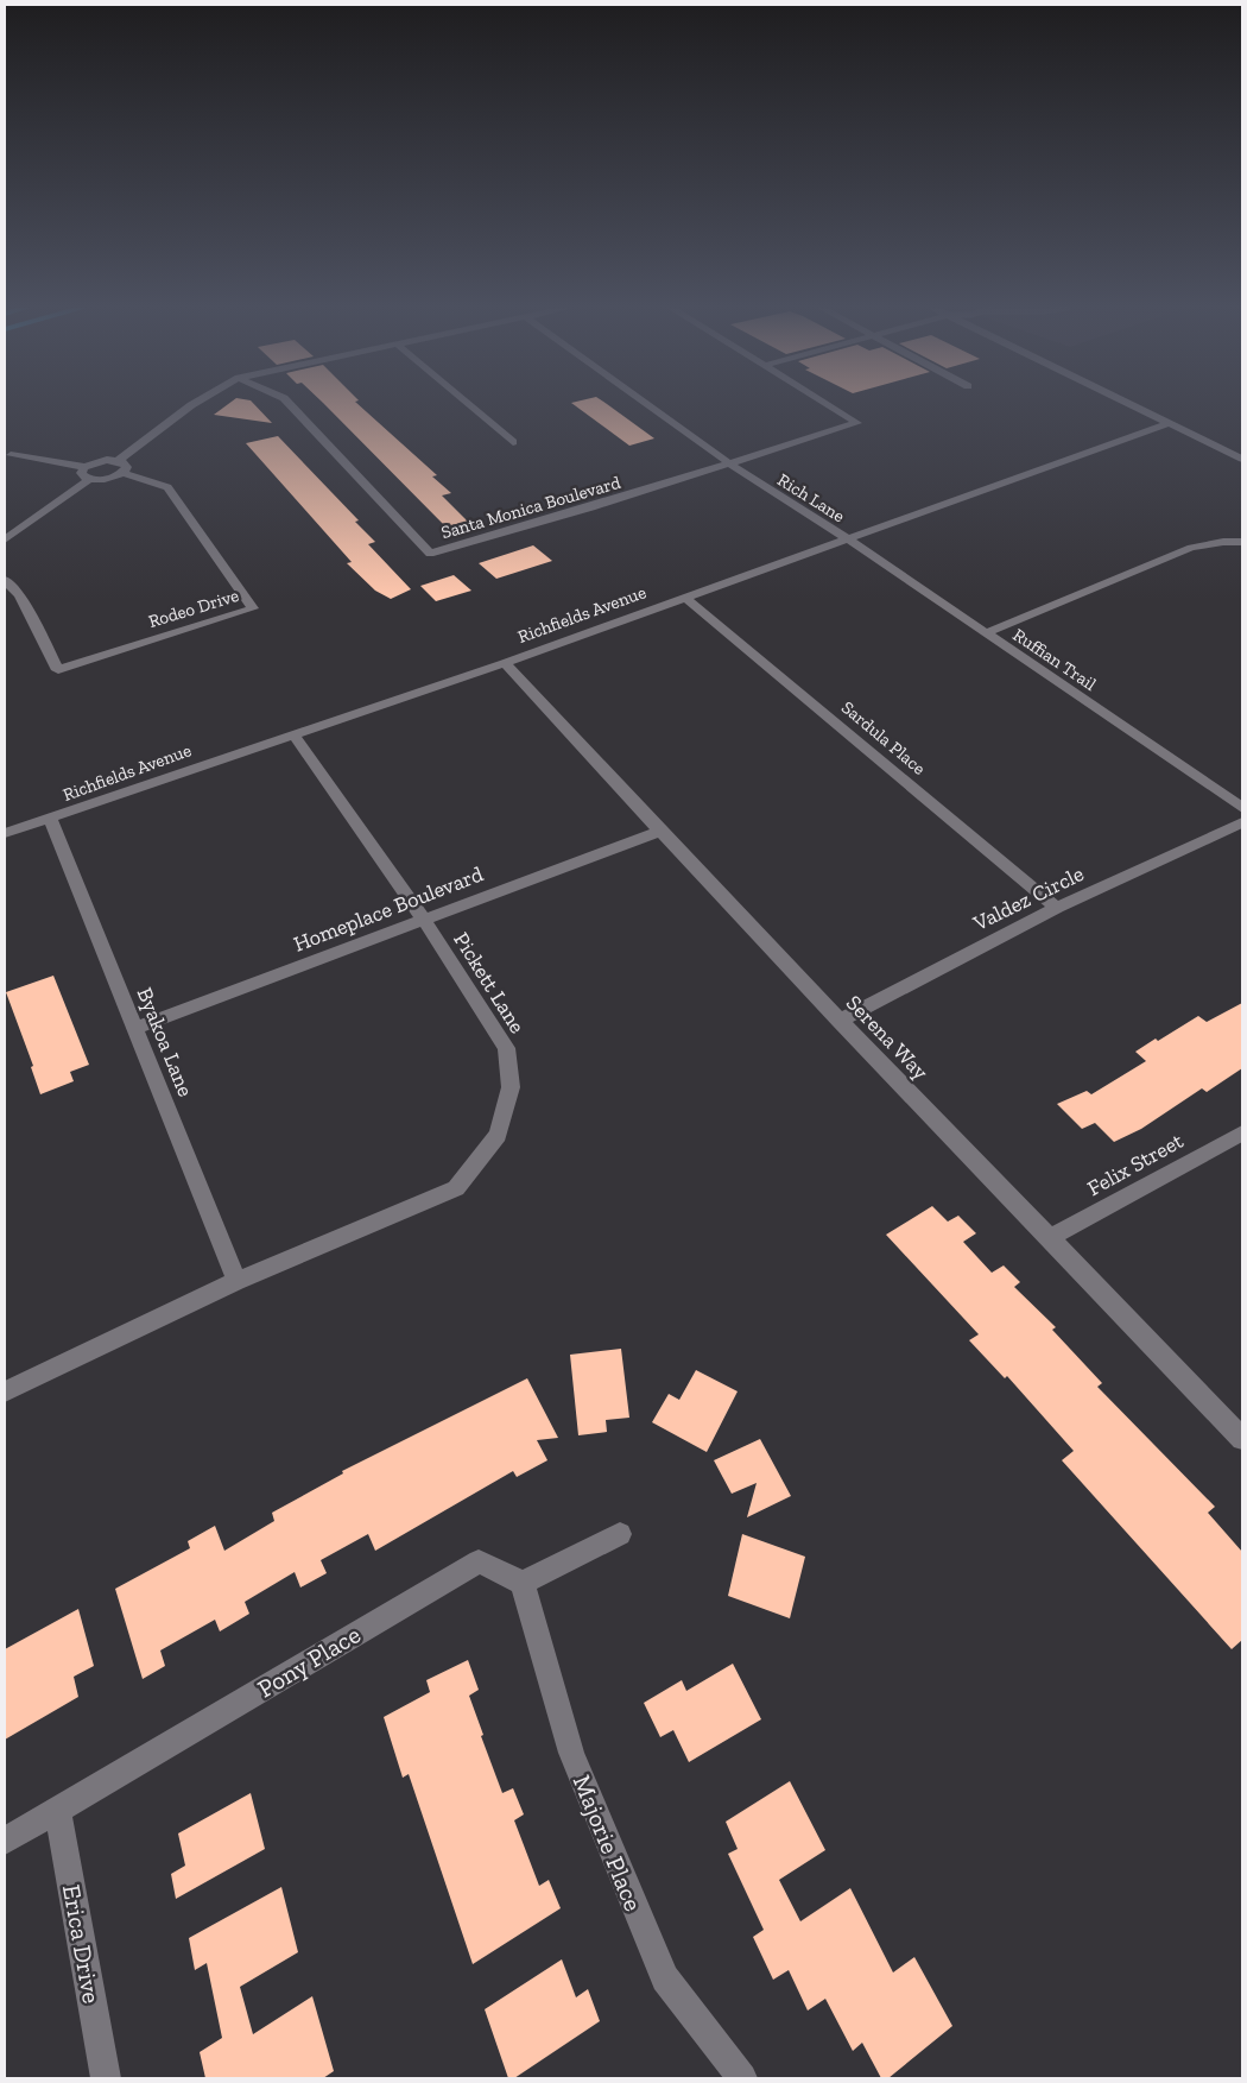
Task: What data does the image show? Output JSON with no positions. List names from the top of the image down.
{
  "streets": {
    "street": [
      "Rich Lane",
      "Santa Monica Boulevard",
      "Rodeo Drive",
      "Richfields Avenue",
      "Ruffian Trail",
      "Sardula Place",
      "Valdez Circle",
      "Homeplace Boulevard",
      "Pickett Lane",
      "Serena Way",
      "Byakoa Lane",
      "Felix Street",
      "Pony Place",
      "Majorie Place",
      "Erica Drive"
    ]
  },
  "crossings": [
    ["Rich Lane", "Santa Monica Boulevard"],
    ["Rich Lane", "Richfields Avenue"],
    ["Rich Lane", "Ruffian Trail"],
    ["Richfields Avenue", "Ruffian Trail"],
    ["Richfields Avenue", "Sardula Place"],
    ["Richfields Avenue", "Pickett Lane"],
    ["Richfields Avenue", "Serena Way"],
    ["Richfields Avenue", "Byakoa Lane"],
    ["Sardula Place", "Valdez Circle"],
    ["Valdez Circle", "Serena Way"],
    ["Homeplace Boulevard", "Pickett Lane"],
    ["Homeplace Boulevard", "Serena Way"],
    ["Homeplace Boulevard", "Byakoa Lane"],
    ["Pickett Lane", "Byakoa Lane"],
    ["Serena Way", "Felix Street"],
    ["Pony Place", "Majorie Place"],
    ["Pony Place", "Erica Drive"]
  ]
}
